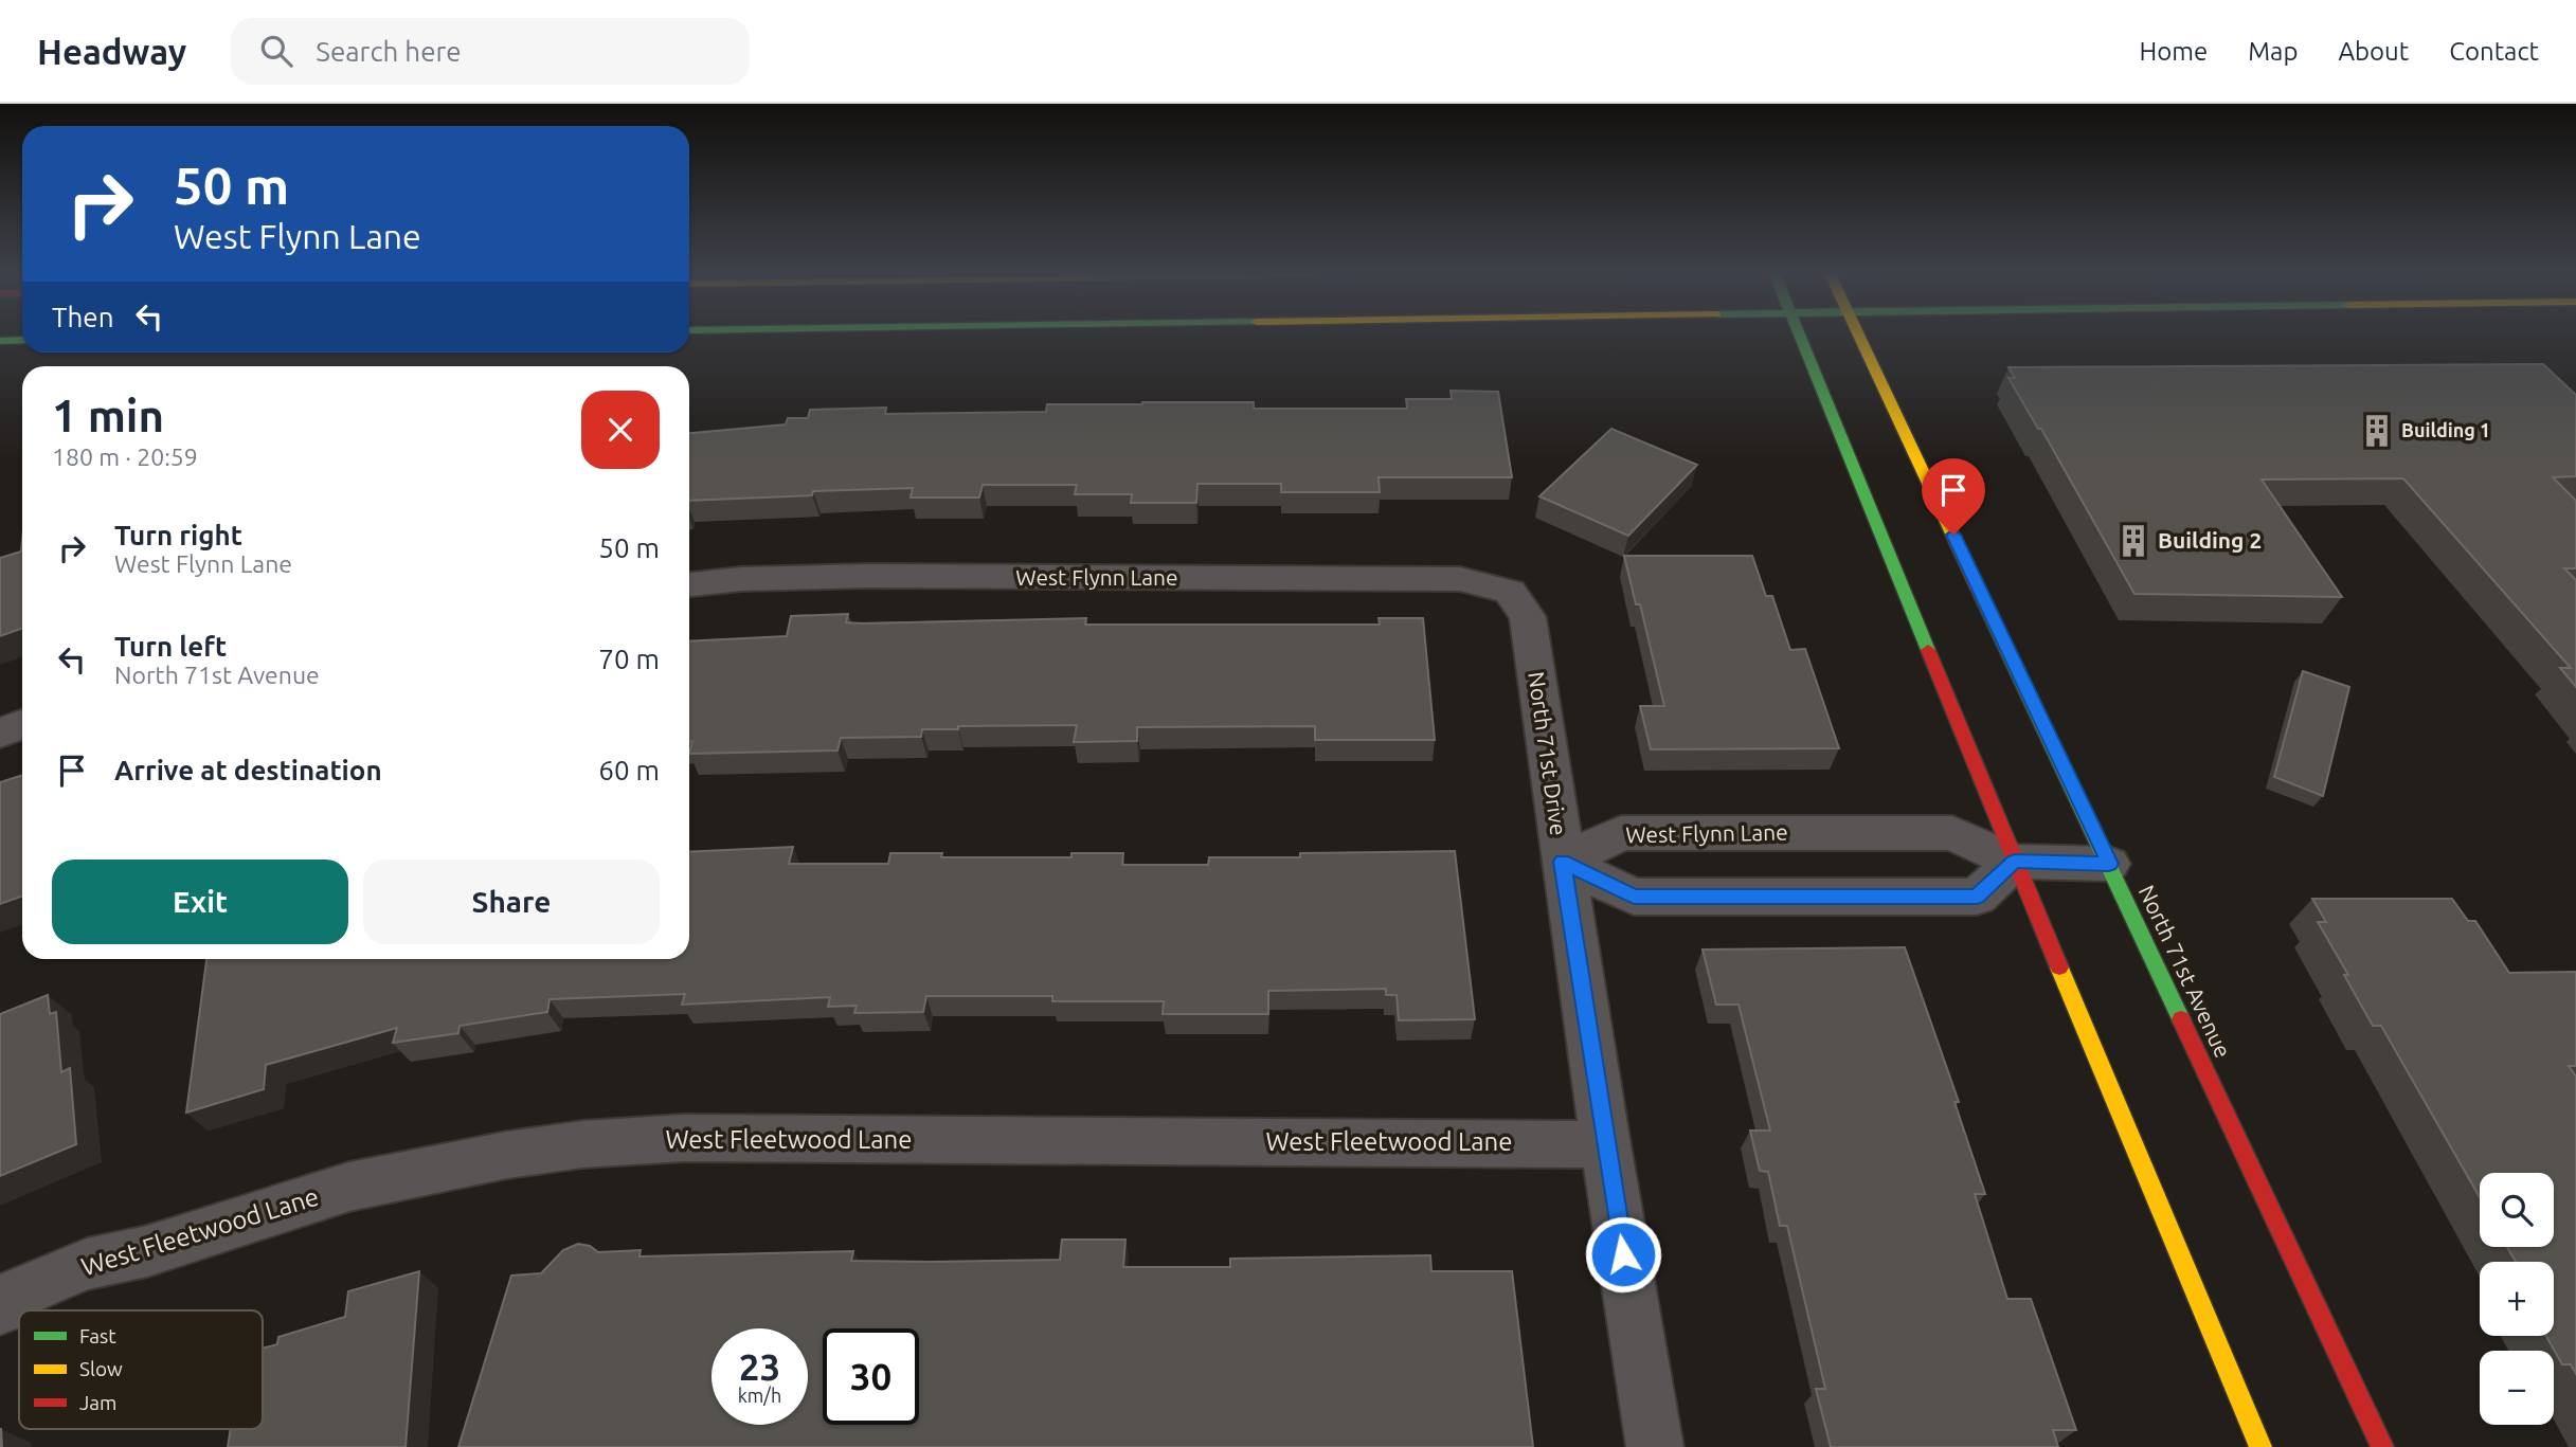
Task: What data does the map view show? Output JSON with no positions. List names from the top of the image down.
{
  "streets": {
    "main road": ["North 71st Avenue"],
    "street": ["West Flynn Lane", "North 71st Drive", "West Fleetwood Lane"]
  },
  "crossings": [
    ["West Flynn Lane", "North 71st Drive"],
    ["West Flynn Lane", "North 71st Avenue"],
    ["North 71st Drive", "West Fleetwood Lane"]
  ],
  "places": {
    "building": ["Building 1", "Building 2"]
  },
  "legend": ["Fast", "Slow", "Jam"],
  "page": {
    "header": "Headway",
    "search": "Search here",
    "nav": [
      "Home",
      "Map",
      "About",
      "Contact"
    ],
    "turn": ["50 m", "West Flynn Lane"],
    "then": "Then",
    "heading": ["1 min", "180 m · 20:59"],
    "list": [
      {
        "name": "Turn right",
        "note": "West Flynn Lane",
        "value": "50 m"
      },
      {
        "name": "Turn left",
        "note": "North 71st Avenue",
        "value": "70 m"
      },
      {
        "name": "Arrive at destination",
        "value": "60 m"
      }
    ],
    "buttons": ["Exit", "Share"],
    "map_buttons": ["+", "−"],
    "speed": "23 km/h",
    "limit": "30"
  }
}
